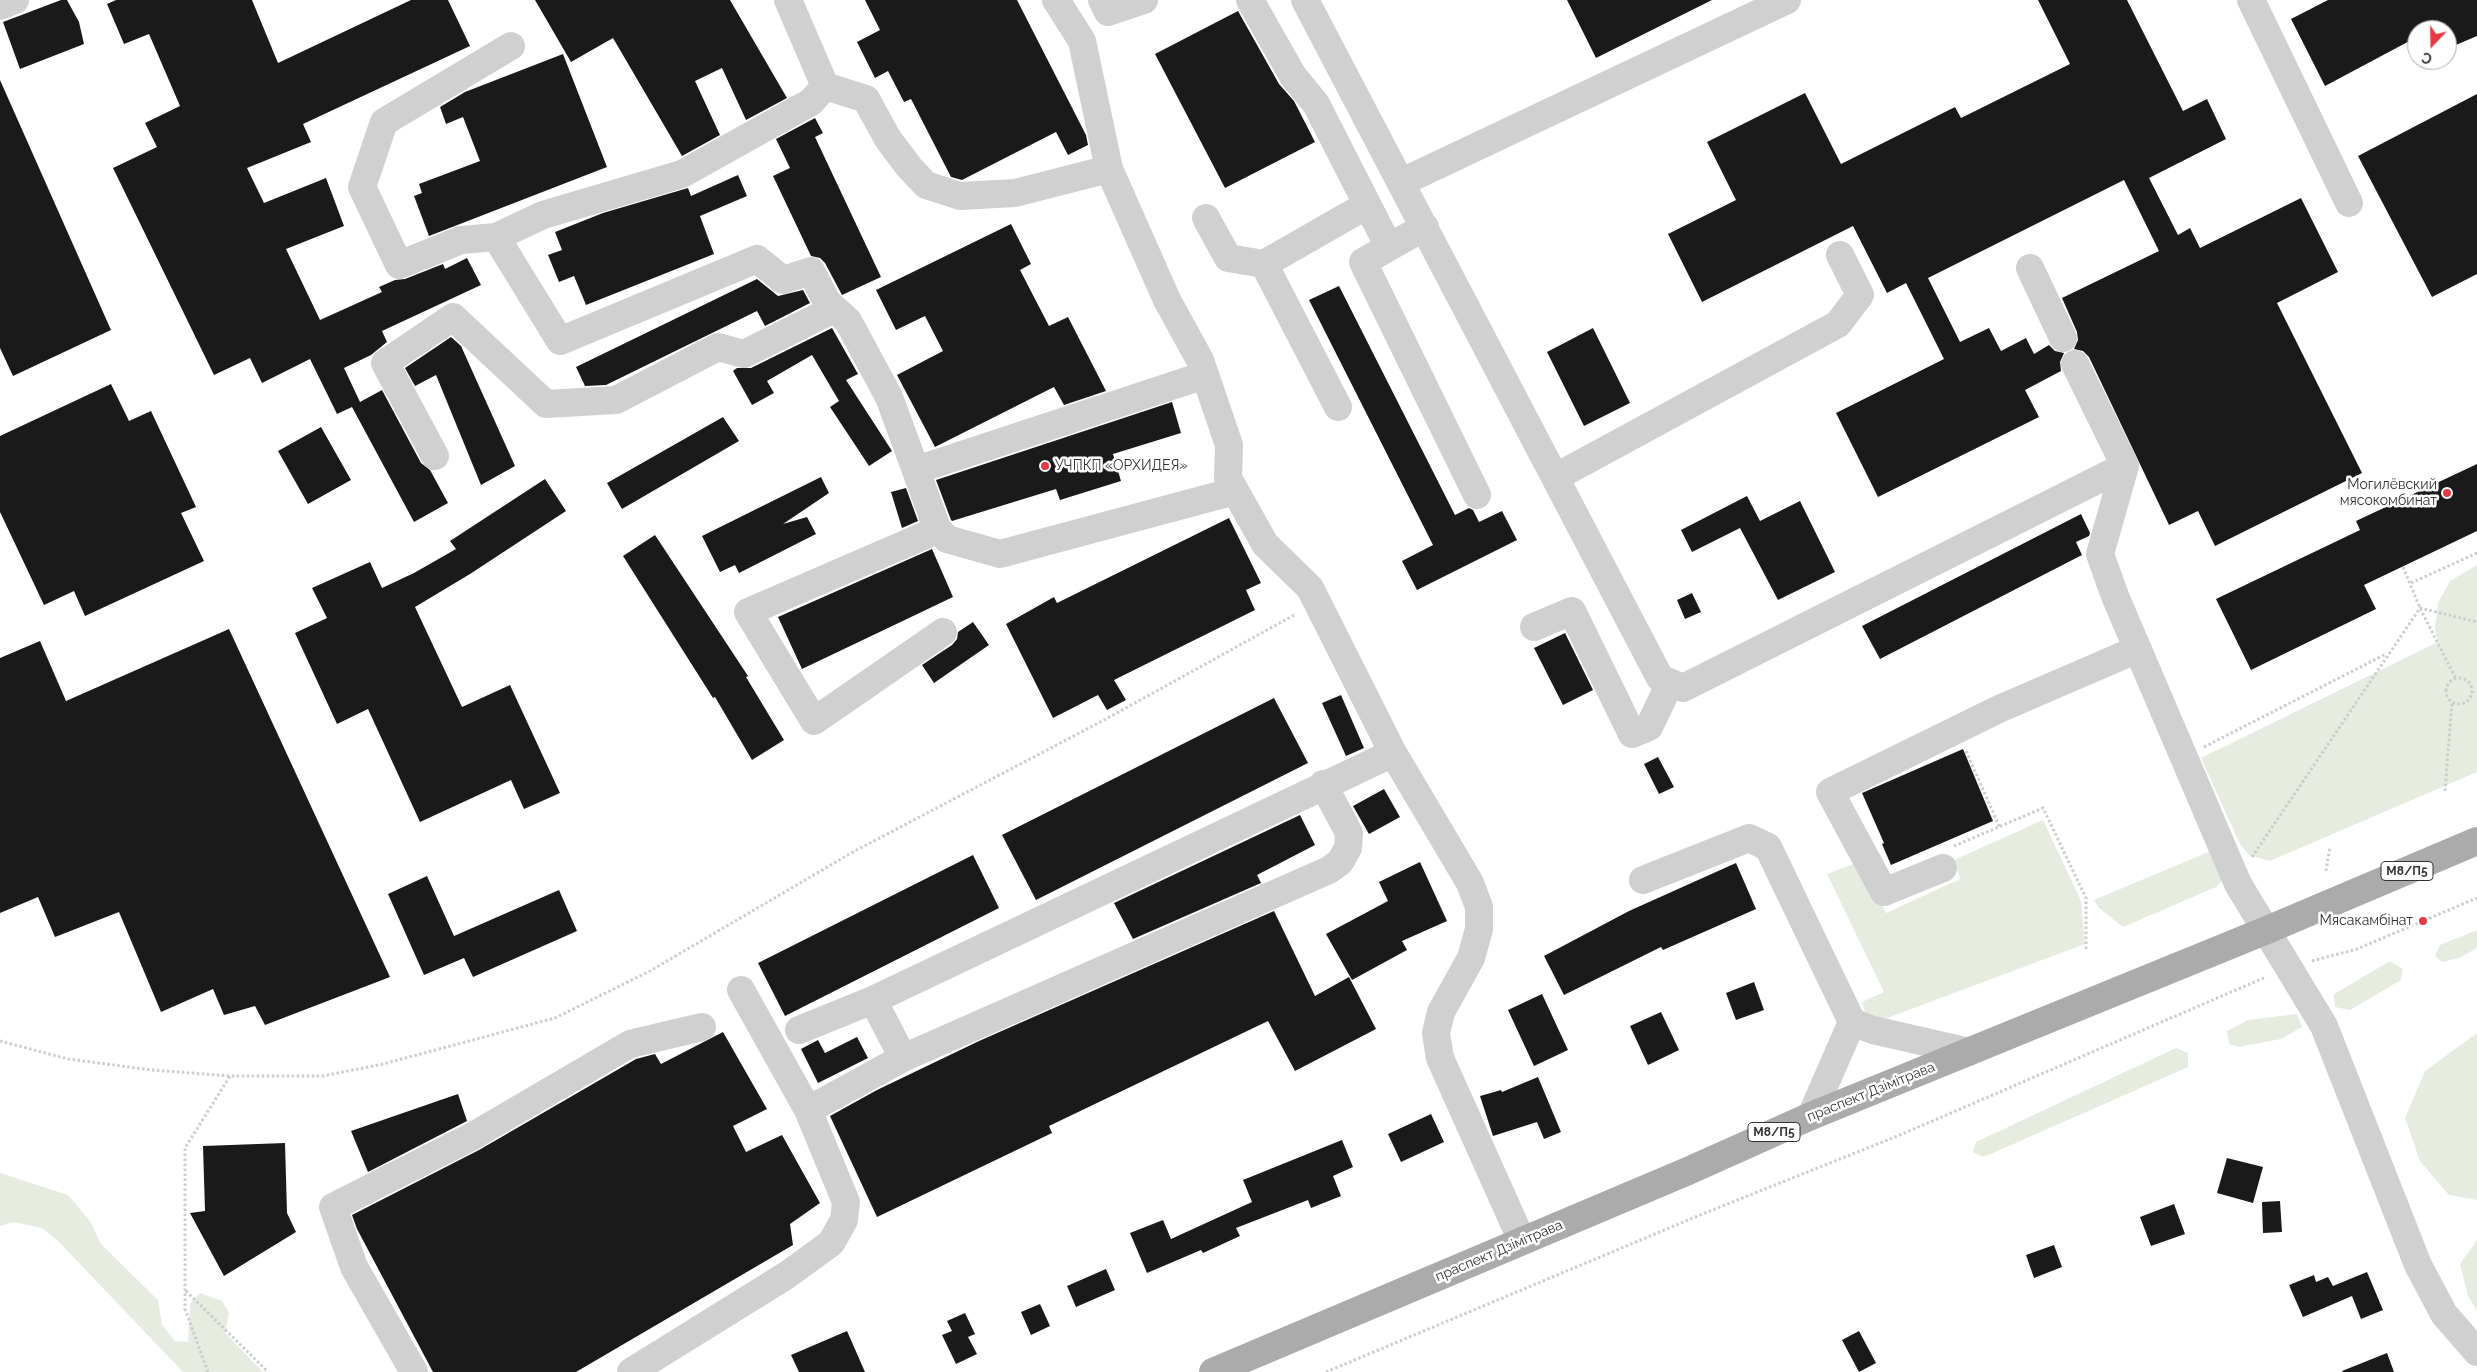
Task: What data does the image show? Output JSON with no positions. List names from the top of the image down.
{
  "streets": {
    "main road": ["М8/П5", "праспект Дзімітрава"]
  },
  "places": ["УЧПКП «ОРХИДЕЯ»", "Могилёвский мясокомбинат", "Мясакамбінат"],
  "north": "bottom"
}
